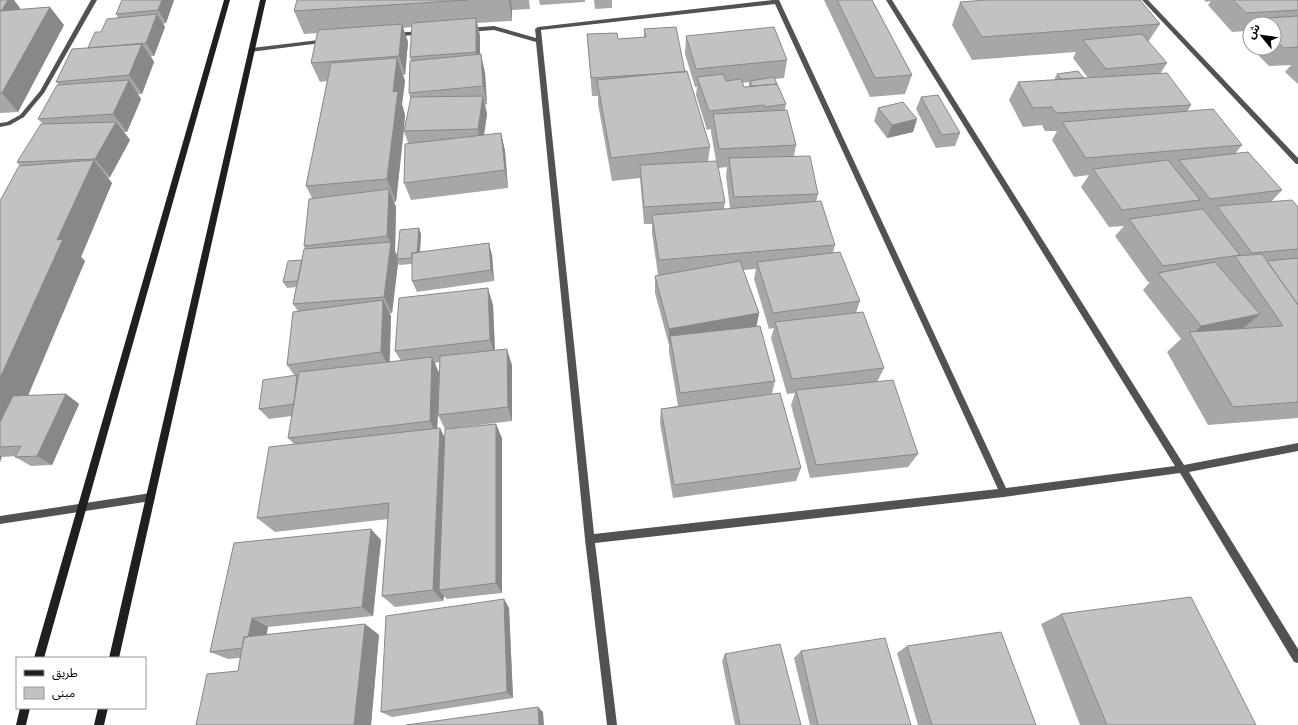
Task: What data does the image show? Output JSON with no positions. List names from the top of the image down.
{
  "legend": ["طريق", "مبنى"],
  "north": "top left"
}
